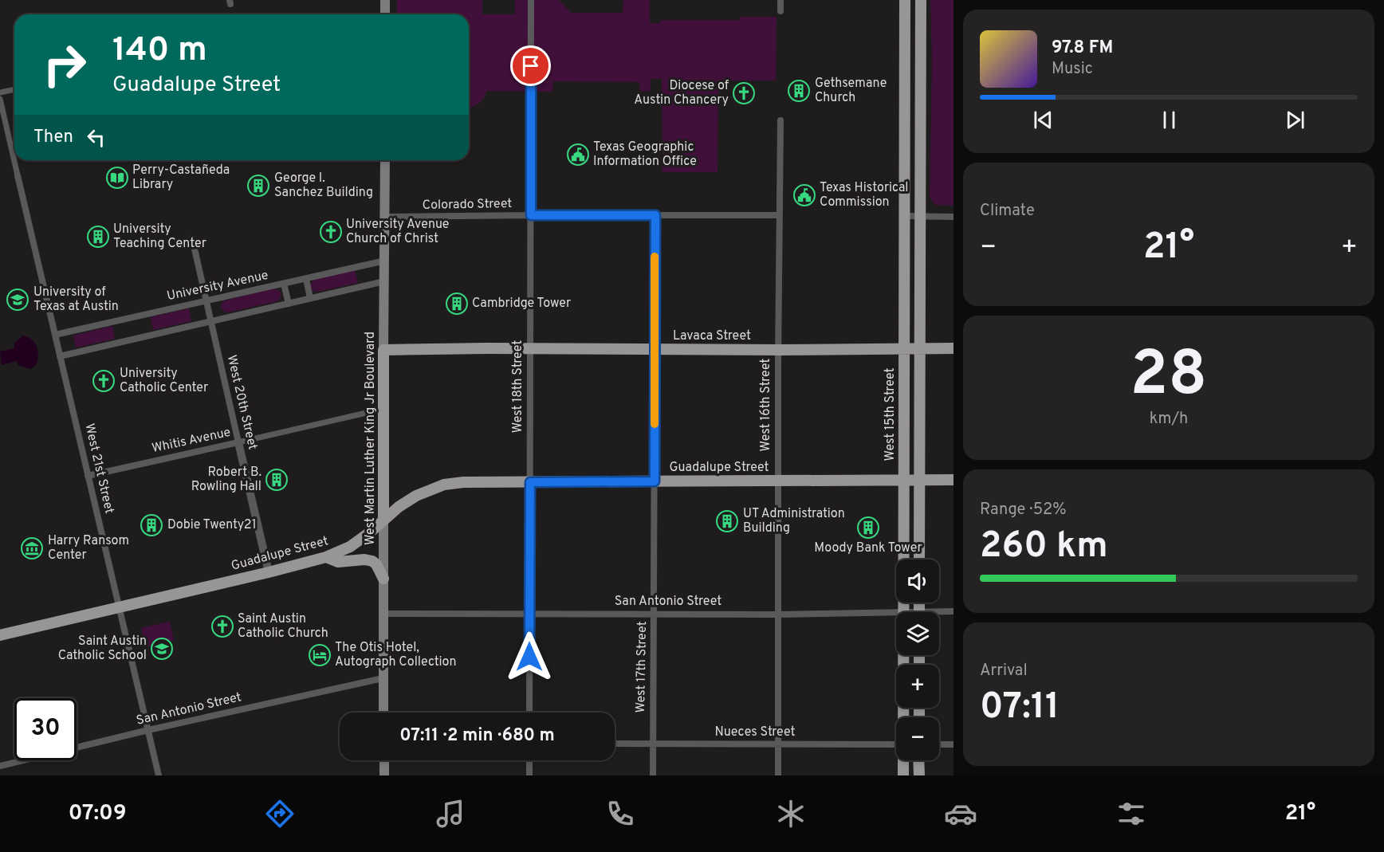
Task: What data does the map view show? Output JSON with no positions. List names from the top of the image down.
{
  "streets": {
    "main road": [
      "Lavaca Street",
      "West 15th Street",
      "West Martin Luther King Jr Boulevard",
      "Guadalupe Street"
    ],
    "street": [
      "Colorado Street",
      "University Avenue",
      "West 18th Street",
      "West 20th Street",
      "West 16th Street",
      "Whitis Avenue",
      "West 21st Street",
      "San Antonio Street",
      "West 17th Street",
      "Nueces Street"
    ]
  },
  "crossings": [
    ["Colorado Street", "West 18th Street"],
    ["Colorado Street", "West 16th Street"],
    ["Colorado Street", "West Martin Luther King Jr Boulevard"],
    ["Colorado Street", "West 17th Street"],
    ["University Avenue", "West 20th Street"],
    ["University Avenue", "West Martin Luther King Jr Boulevard"],
    ["University Avenue", "West 21st Street"],
    ["Lavaca Street", "West 18th Street"],
    ["Lavaca Street", "West 16th Street"],
    ["Lavaca Street", "West 15th Street"],
    ["Lavaca Street", "West Martin Luther King Jr Boulevard"],
    ["Lavaca Street", "West 17th Street"],
    ["West 18th Street", "Guadalupe Street"],
    ["West 18th Street", "San Antonio Street"],
    ["West 20th Street", "Whitis Avenue"],
    ["West 20th Street", "Guadalupe Street"],
    ["West 16th Street", "Guadalupe Street"],
    ["West 16th Street", "San Antonio Street"],
    ["West 16th Street", "Nueces Street"],
    ["West 15th Street", "Guadalupe Street"],
    ["West Martin Luther King Jr Boulevard", "Whitis Avenue"],
    ["West Martin Luther King Jr Boulevard", "Guadalupe Street"],
    ["West Martin Luther King Jr Boulevard", "San Antonio Street"],
    ["Whitis Avenue", "West 21st Street"],
    ["Guadalupe Street", "West 21st Street"],
    ["Guadalupe Street", "West 17th Street"],
    ["West 21st Street", "San Antonio Street"],
    ["San Antonio Street", "West 17th Street"],
    ["West 17th Street", "Nueces Street"]
  ],
  "places": {
    "building": [
      "Gethsemane Church",
      "George I. Sanchez Building",
      "University Teaching Center",
      "Cambridge Tower",
      "Robert B. Rowling Hall",
      "UT Administration Building",
      "Dobie Twenty21",
      "Moody Bank Tower"
    ],
    "church": [
      "Diocese of Austin Chancery",
      "University Avenue Church of Christ",
      "University Catholic Center",
      "Saint Austin Catholic Church"
    ],
    "public building": ["Texas Geographic Information Office", "Texas Historical Commission"],
    "library": ["Perry-Castañeda Library"],
    "school or university": ["University of Texas at Austin", "Saint Austin Catholic School"],
    "museum": ["Harry Ransom Center"],
    "hotel": ["The Otis Hotel, Autograph Collection"]
  },
  "page": {
    "turn": ["140 m", "Guadalupe Street"],
    "song": ["97.8 FM", "Music"],
    "then": "Then",
    "tile": [
      "Climate",
      ["28", "km/h"],
      ["Range · 52%", "260 km"],
      ["Arrival", "07:11"]
    ],
    "heat": ["−", "21°", "+"],
    "map_buttons": ["+", "−"],
    "limit": "30",
    "trip": "07:11 · 2 min · 680 m",
    "tabs": ["07:09", "21°"]
  }
}
